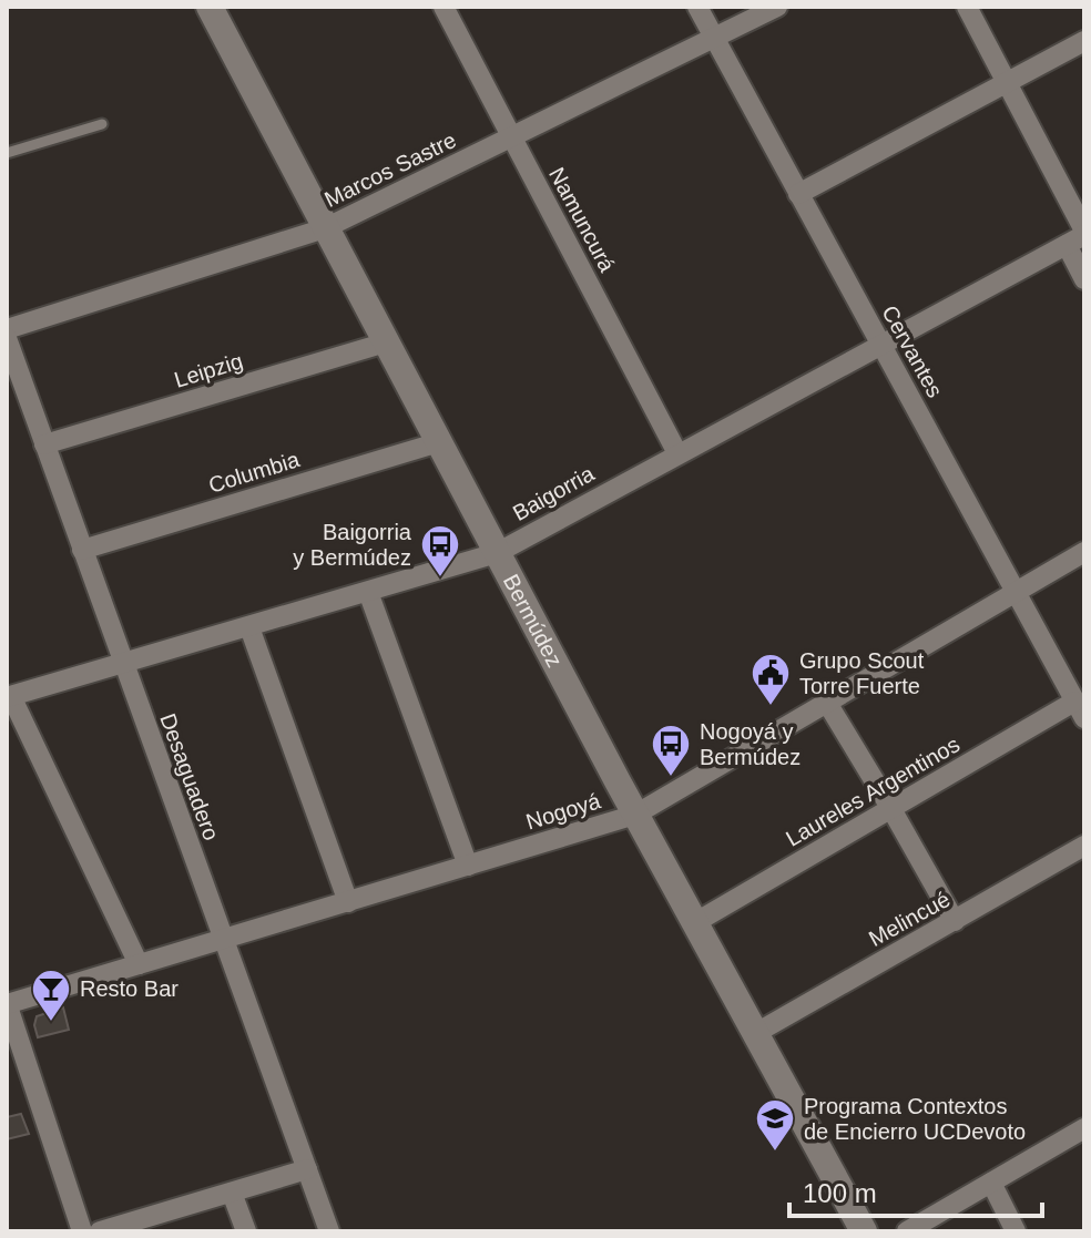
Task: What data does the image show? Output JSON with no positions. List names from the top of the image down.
{
  "streets": {
    "street": [
      "Marcos Sastre",
      "Namuncurá",
      "Cervantes",
      "Leipzig",
      "Columbia",
      "Baigorria",
      "Bermúdez",
      "Desaguadero",
      "Laureles Argentinos",
      "Nogoyá",
      "Melincué"
    ]
  },
  "crossings": [
    ["Marcos Sastre", "Namuncurá"],
    ["Marcos Sastre", "Cervantes"],
    ["Marcos Sastre", "Bermúdez"],
    ["Namuncurá", "Baigorria"],
    ["Cervantes", "Baigorria"],
    ["Cervantes", "Laureles Argentinos"],
    ["Cervantes", "Nogoyá"],
    ["Leipzig", "Bermúdez"],
    ["Leipzig", "Desaguadero"],
    ["Columbia", "Bermúdez"],
    ["Columbia", "Desaguadero"],
    ["Baigorria", "Bermúdez"],
    ["Baigorria", "Desaguadero"],
    ["Bermúdez", "Laureles Argentinos"],
    ["Bermúdez", "Nogoyá"],
    ["Bermúdez", "Melincué"],
    ["Desaguadero", "Nogoyá"]
  ],
  "places": {
    "bus stop": ["Baigorria y Bermúdez", "Nogoyá y Bermúdez"],
    "public building": ["Grupo Scout Torre Fuerte"],
    "bar": ["Resto Bar"],
    "school or university": ["Programa Contextos de Encierro UCDevoto"]
  },
  "scale_bar": "100 m"
}
